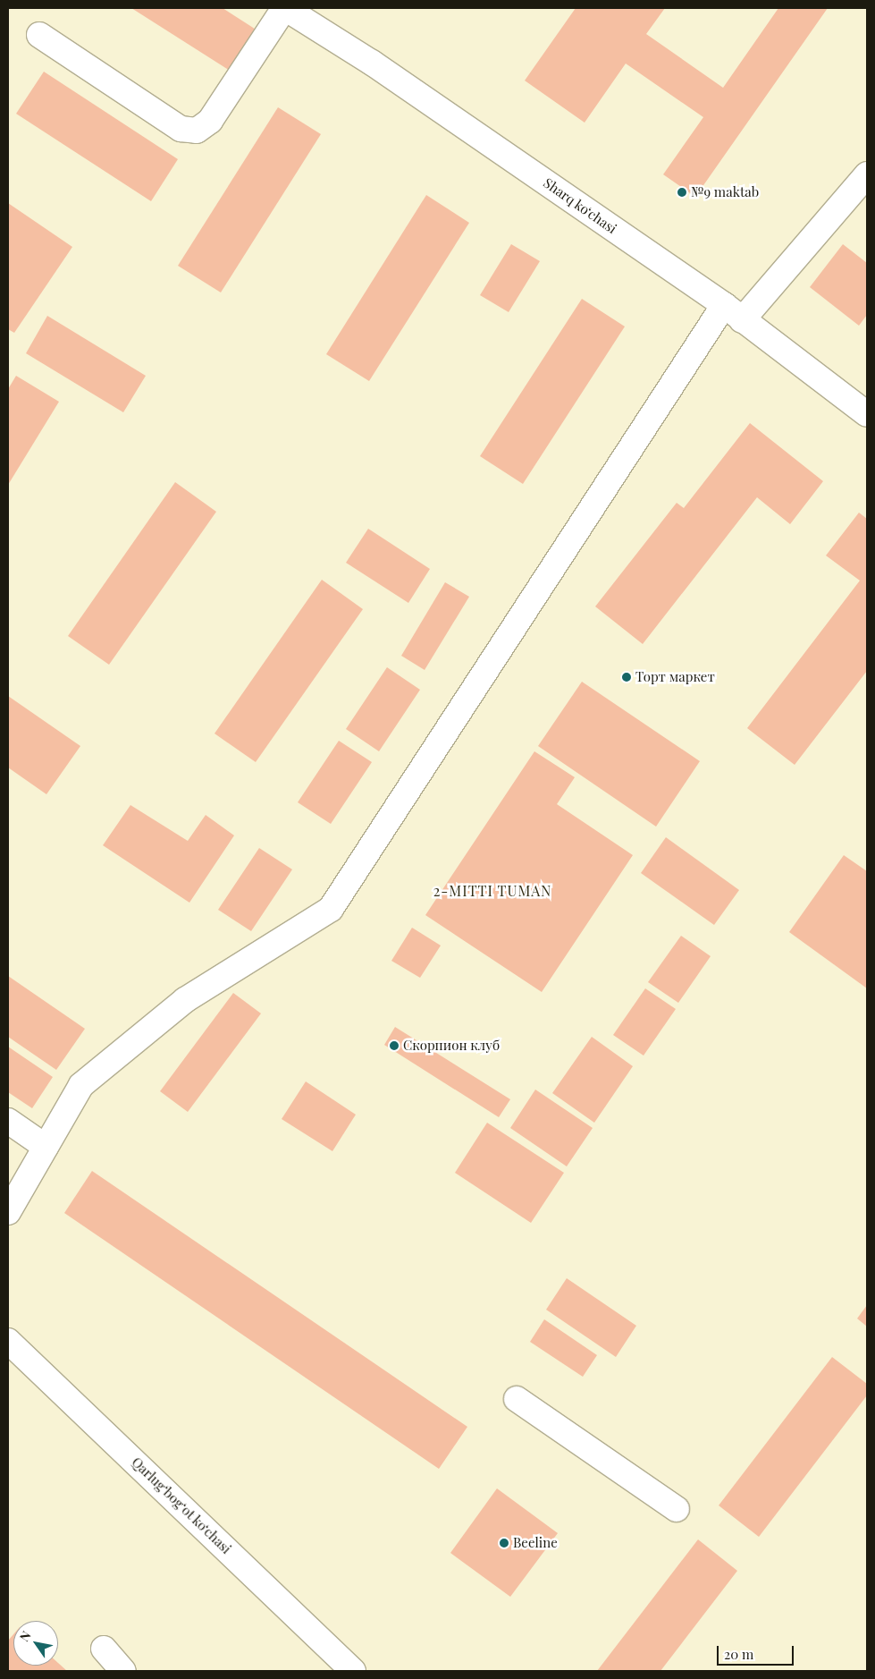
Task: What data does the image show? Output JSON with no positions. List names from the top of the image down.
{
  "streets": {
    "street": ["Sharq ko‘chasi", "Qarlug‘bog‘ot ko‘chasi"]
  },
  "districts": ["2-MITTI TUMAN"],
  "places": [
    "№9 maktab",
    "Торт маркет",
    "Скорпион клуб",
    "Beeline"
  ],
  "scale_bar": "20 m",
  "north": "top left"
}
